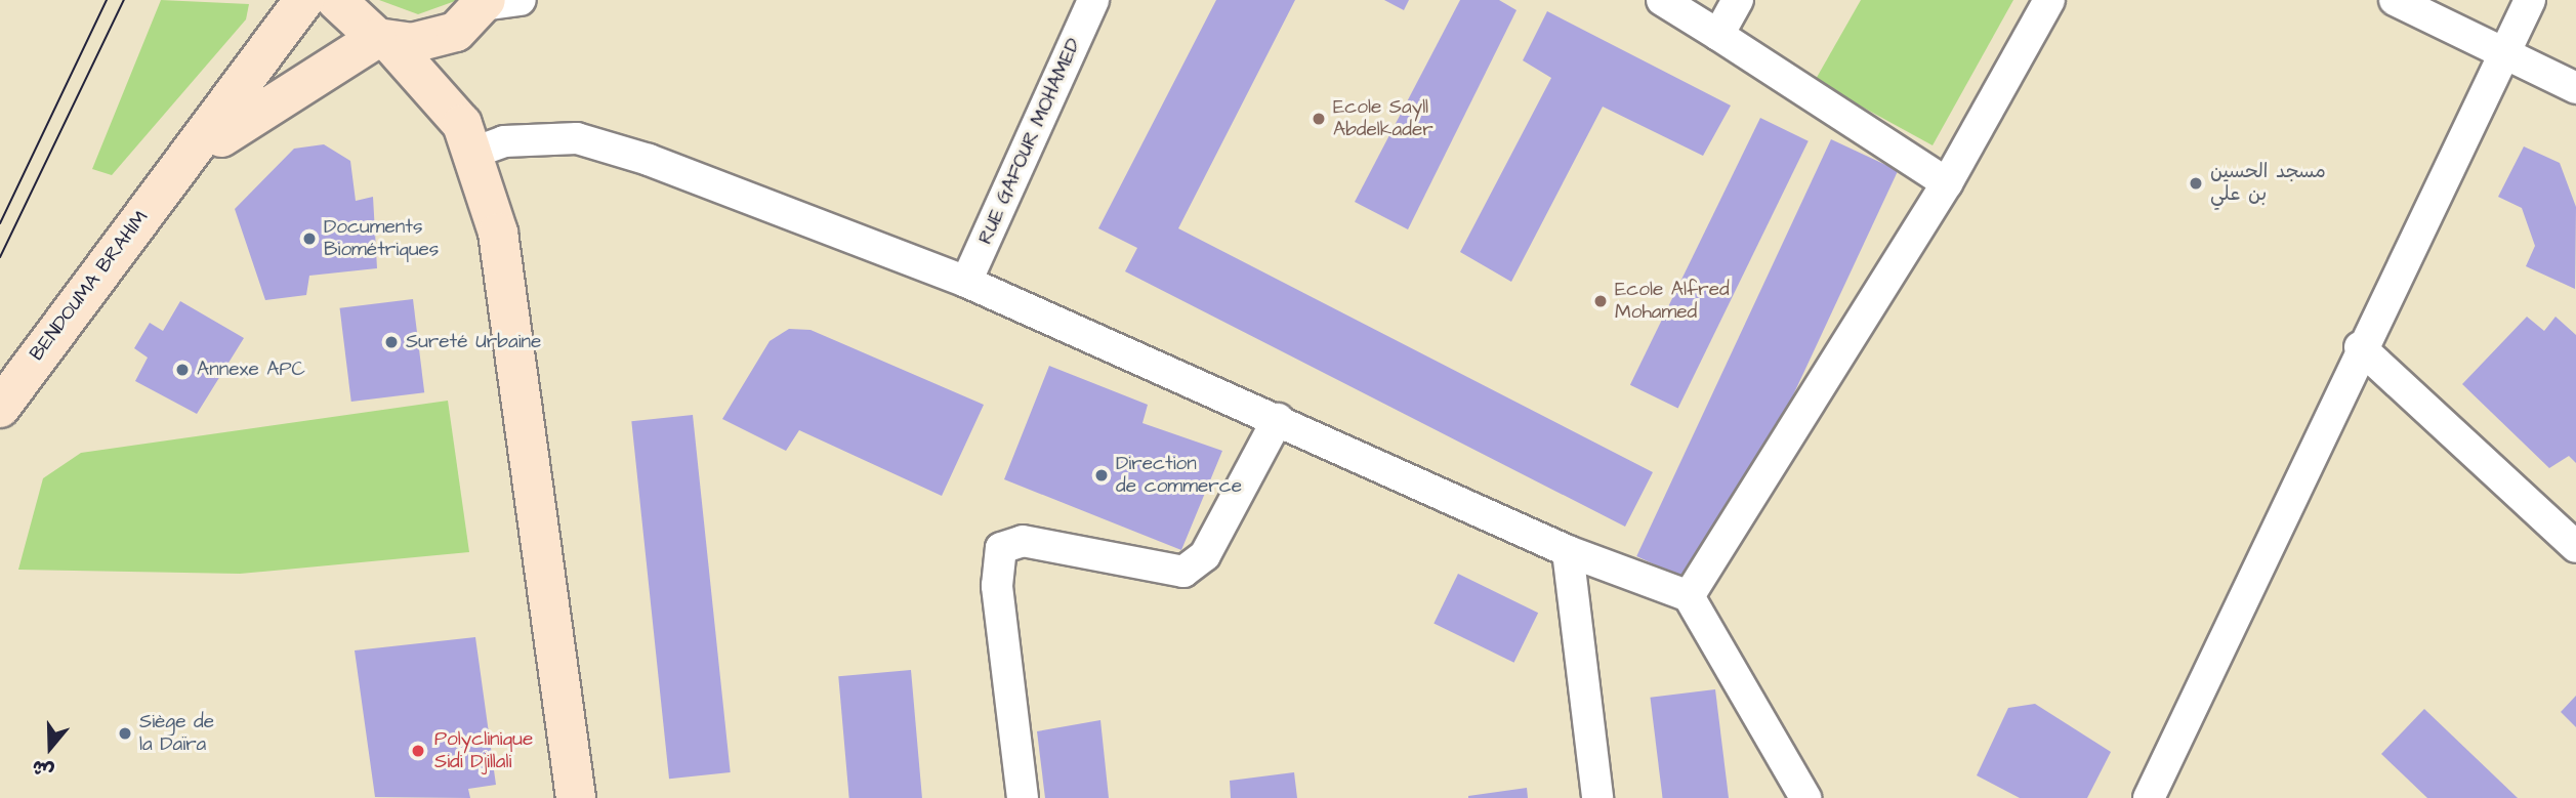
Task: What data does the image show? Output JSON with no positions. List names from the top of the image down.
{
  "streets": {
    "main road": ["BENDOUMA BRAHIM"],
    "street": ["RUE GAFOUR MOHAMED"]
  },
  "places": [
    "Ecole Sayll Abdelkader",
    "مسجد الحسين بن علي",
    "Documents Biométriques",
    "Ecole Alfred Mohamed",
    "Sureté Urbaine",
    "Annexe APC",
    "Direction de commerce",
    "Siège de la Daïra",
    "Polyclinique Sidi Djillali"
  ],
  "north": "bottom"
}
